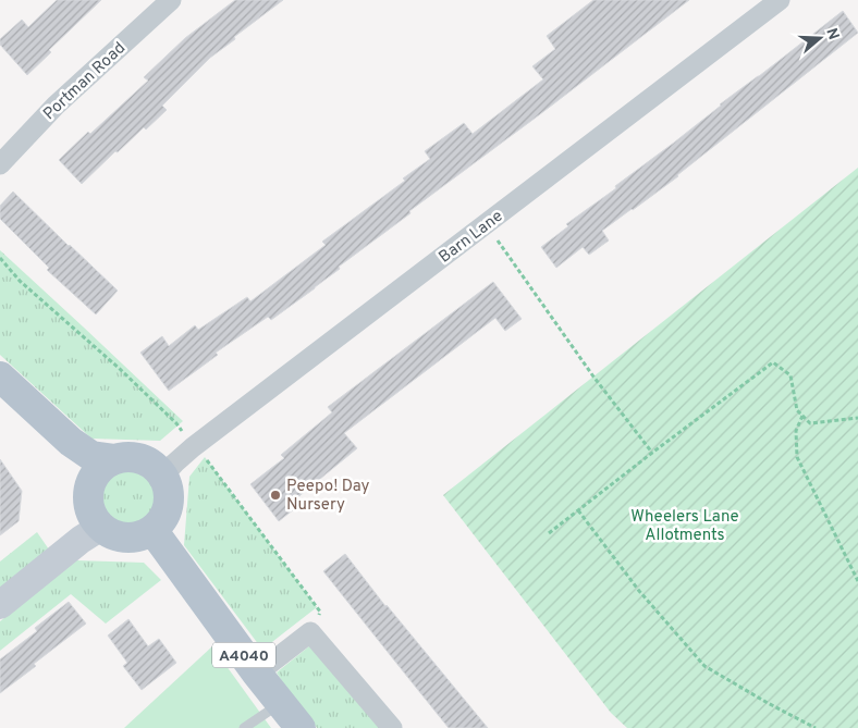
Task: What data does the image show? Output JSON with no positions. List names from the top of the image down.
{
  "streets": {
    "main road": ["A4040"],
    "street": ["Portman Road", "Barn Lane"]
  },
  "crossings": [
    ["Barn Lane", "A4040"]
  ],
  "parks": ["Wheelers Lane Allotments"],
  "places": ["Peepo! Day Nursery"],
  "north": "right"
}
